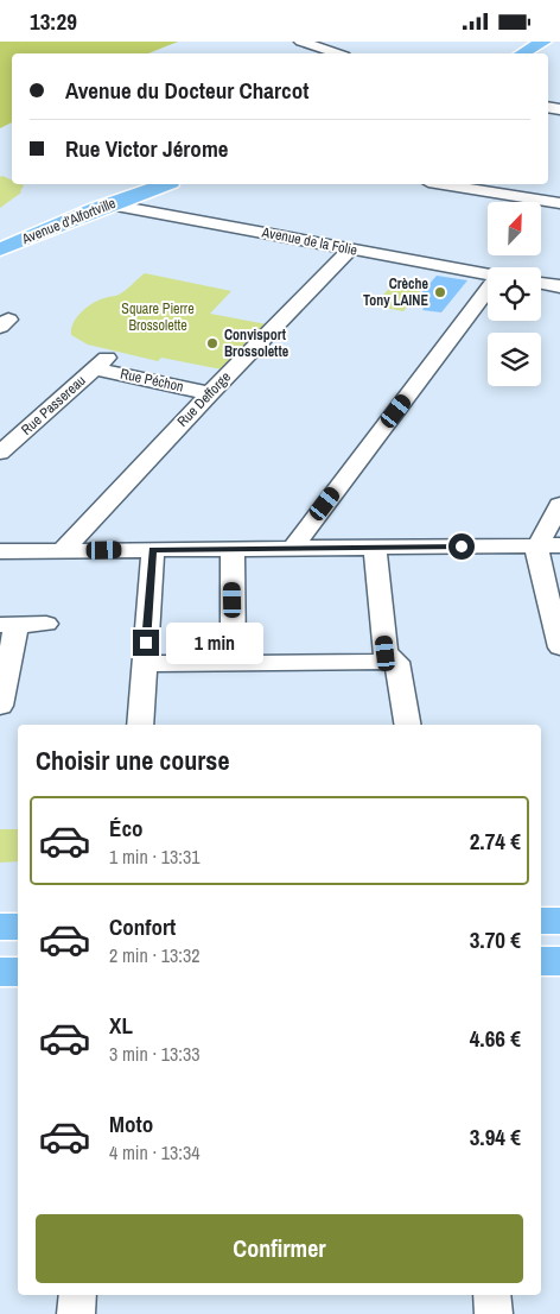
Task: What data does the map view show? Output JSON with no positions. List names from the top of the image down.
{
  "streets": {
    "main road": ["Avenue d'Alfortville"],
    "street": [
      "Avenue de la Folie",
      "Rue Péchon",
      "Rue Defforge",
      "Rue Passereau"
    ]
  },
  "crossings": [
    ["Avenue d'Alfortville", "Avenue de la Folie"],
    ["Avenue de la Folie", "Rue Defforge"],
    ["Rue Péchon", "Rue Defforge"],
    ["Rue Péchon", "Rue Passereau"]
  ],
  "parks": ["Square Pierre Brossolette"],
  "places": ["Crèche Tony LAINE", "Convisport Brossolette"],
  "north": "top right",
  "page": {
    "status": "13:29",
    "banner": ["Avenue du Docteur Charcot", "Rue Victor Jérome"],
    "bubble": "1 min",
    "heading": "Choisir une course",
    "list": [
      {
        "name": "Éco",
        "note": "1 min · 13:31",
        "value": "2.74 €"
      },
      {
        "name": "Confort",
        "note": "2 min · 13:32",
        "value": "3.70 €"
      },
      {
        "name": "XL",
        "note": "3 min · 13:33",
        "value": "4.66 €"
      },
      {
        "name": "Moto",
        "note": "4 min · 13:34",
        "value": "3.94 €"
      }
    ],
    "buttons": "Confirmer"
  }
}
